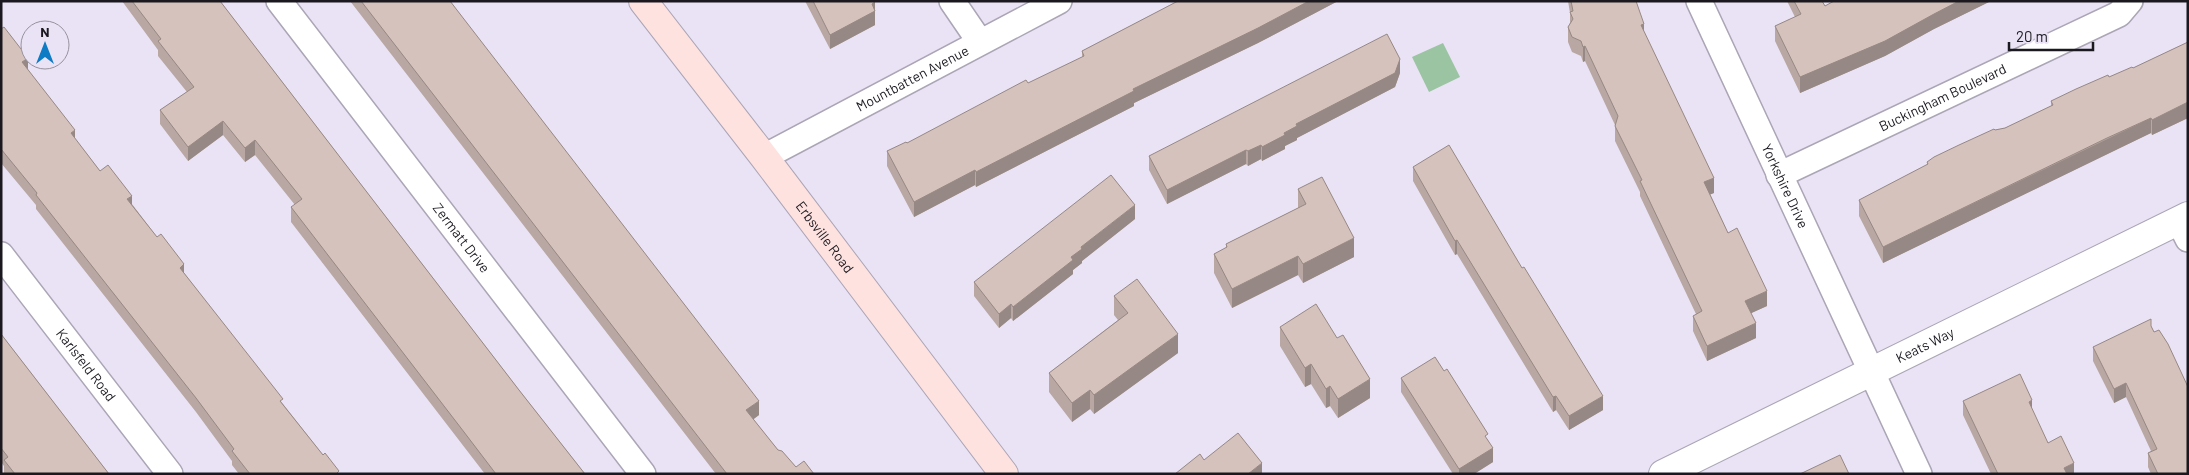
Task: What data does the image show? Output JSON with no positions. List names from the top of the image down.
{
  "streets": {
    "main road": ["Erbsville Road"],
    "street": [
      "Mountbatten Avenue",
      "Buckingham Boulevard",
      "Yorkshire Drive",
      "Zermatt Drive",
      "Keats Way",
      "Karlsfeld Road"
    ]
  },
  "crossings": [
    ["Mountbatten Avenue", "Erbsville Road"],
    ["Buckingham Boulevard", "Yorkshire Drive"],
    ["Yorkshire Drive", "Keats Way"]
  ],
  "scale_bar": "20 m",
  "north": "top"
}
